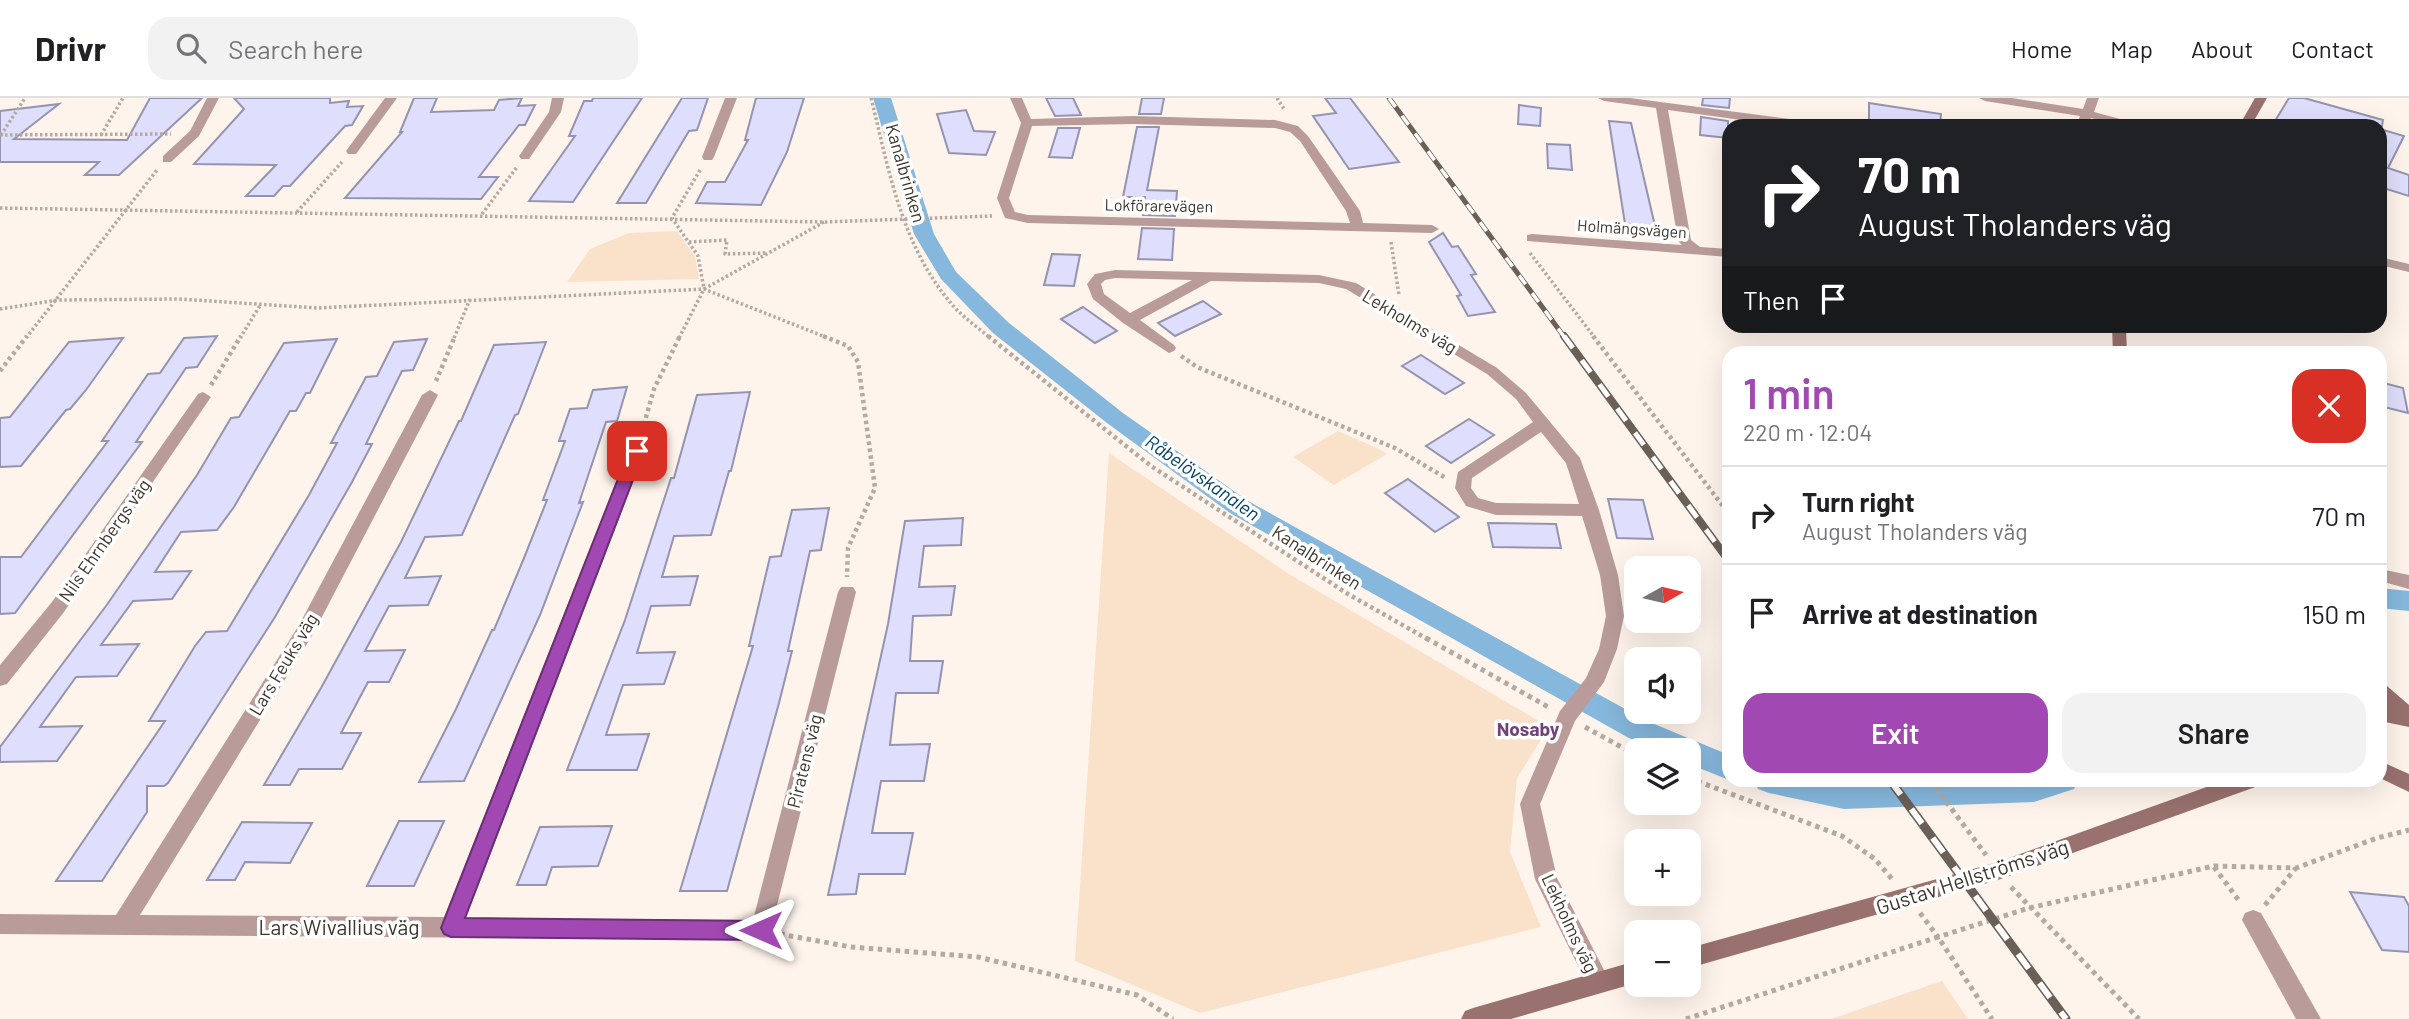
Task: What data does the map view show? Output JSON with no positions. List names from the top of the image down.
{
  "streets": {
    "street": [
      "Lokförarevägen",
      "Holmängsvägen",
      "Lekholms väg",
      "Nils Ehrnbergs väg",
      "Lars Feuks väg",
      "Piratens väg",
      "Gustav Hellströms väg",
      "Lars Wivallius väg"
    ],
    "path": ["Kanalbrinken"]
  },
  "crossings": [
    ["Kanalbrinken", "Lekholms väg"],
    ["Lars Feuks väg", "Lars Wivallius väg"],
    ["Piratens väg", "Lars Wivallius väg"]
  ],
  "districts": ["Nosaby"],
  "water": ["Råbelövskanalen"],
  "north": "right",
  "page": {
    "header": "Drivr",
    "search": "Search here",
    "nav": [
      "Home",
      "Map",
      "About",
      "Contact"
    ],
    "turn": ["70 m", "August Tholanders väg"],
    "then": "Then",
    "heading": ["1 min", "220 m · 12:04"],
    "list": [
      {
        "name": "Turn right",
        "note": "August Tholanders väg",
        "value": "70 m"
      },
      {
        "name": "Arrive at destination",
        "value": "150 m"
      }
    ],
    "map_buttons": ["+", "−"],
    "buttons": ["Exit", "Share"]
  }
}
